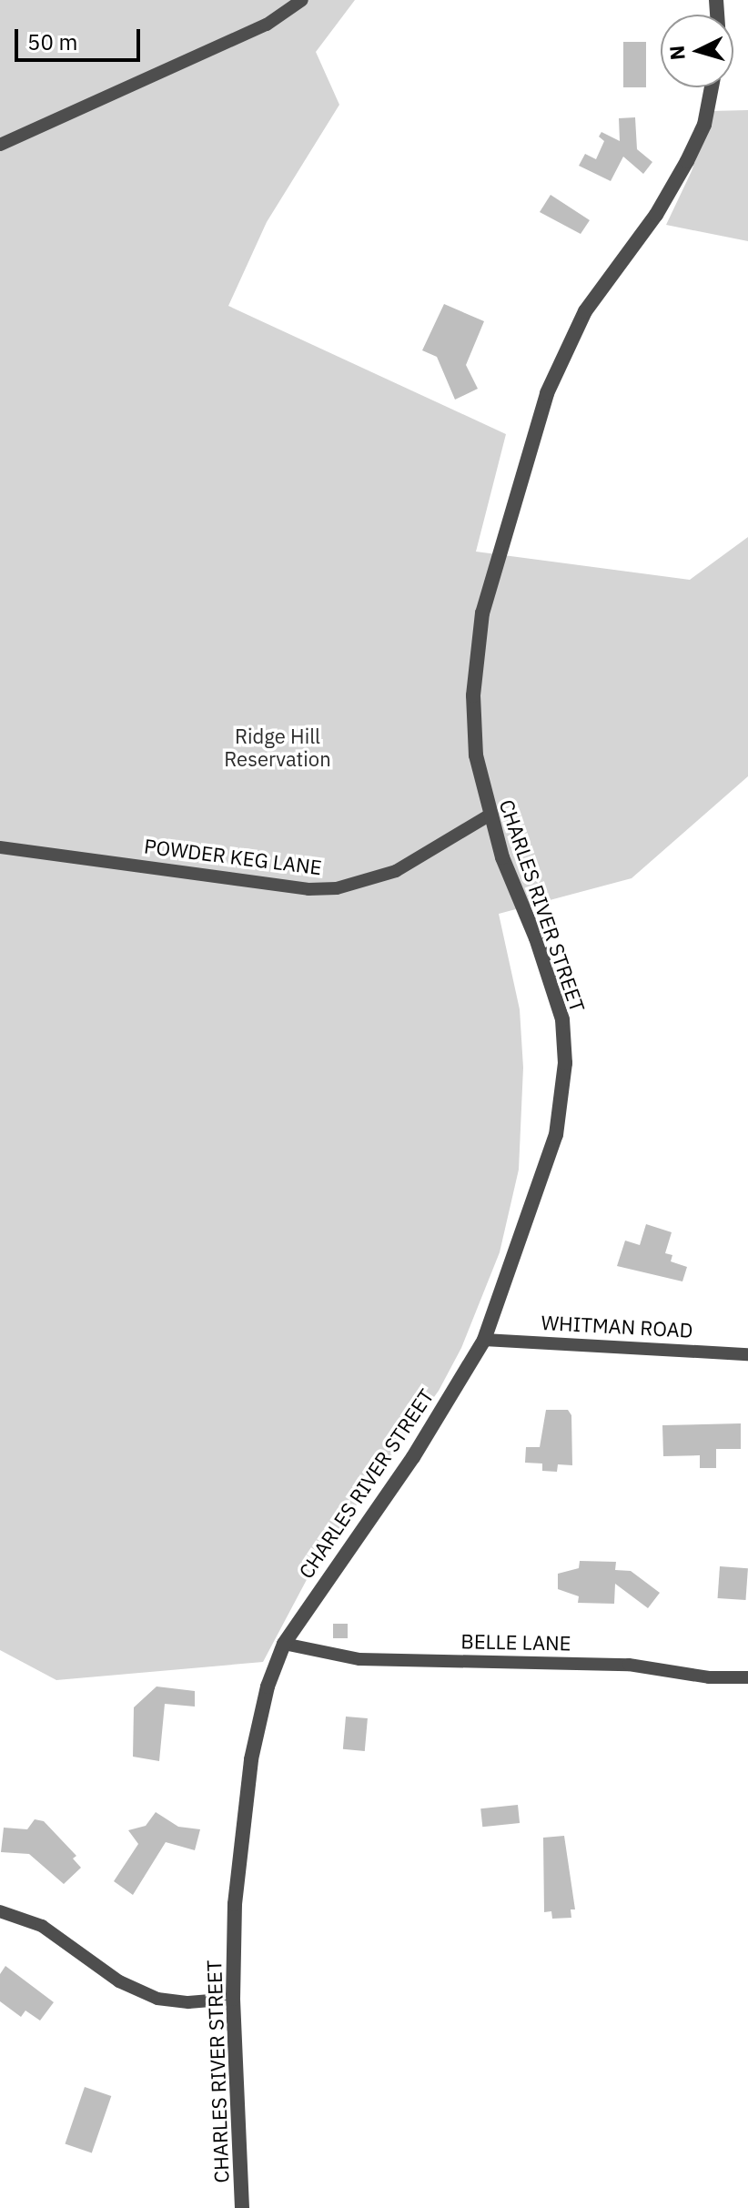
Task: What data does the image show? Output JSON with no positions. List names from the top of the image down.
{
  "streets": {
    "street": [
      "POWDER KEG LANE",
      "CHARLES RIVER STREET",
      "WHITMAN ROAD",
      "BELLE LANE"
    ]
  },
  "crossings": [
    ["POWDER KEG LANE", "CHARLES RIVER STREET"],
    ["CHARLES RIVER STREET", "WHITMAN ROAD"],
    ["CHARLES RIVER STREET", "BELLE LANE"]
  ],
  "parks": ["Ridge Hill Reservation"],
  "scale_bar": "50 m",
  "north": "left"
}
